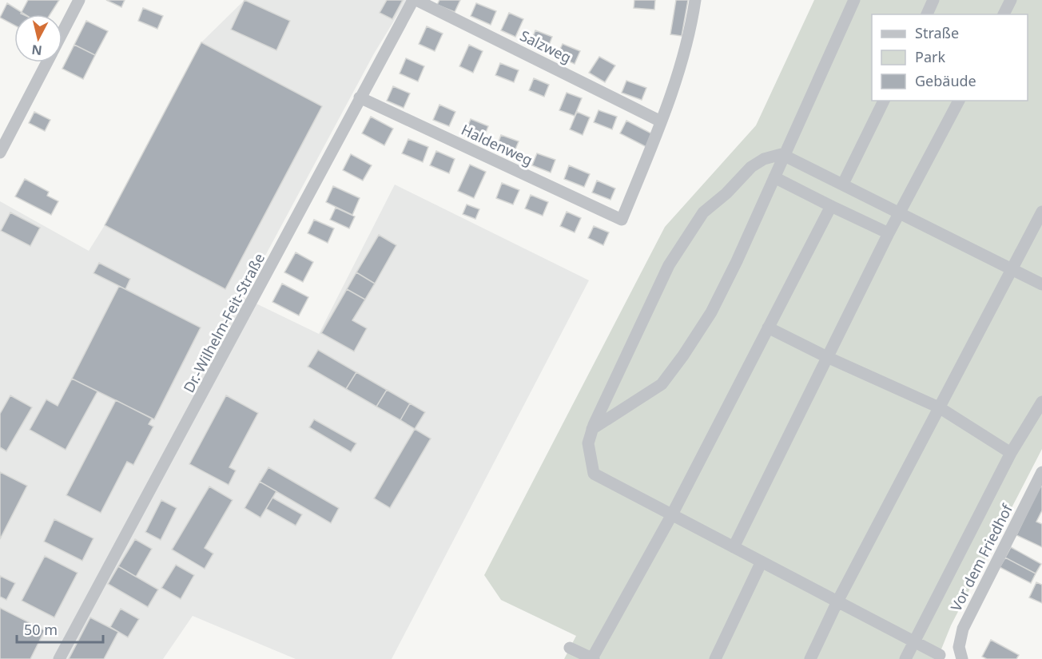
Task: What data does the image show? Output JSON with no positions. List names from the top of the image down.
{
  "streets": {
    "street": [
      "Salzweg",
      "Haldenweg",
      "Dr.-Wilhelm-Feit-Straße",
      "Vor dem Friedhof"
    ]
  },
  "crossings": [
    ["Salzweg", "Haldenweg"],
    ["Salzweg", "Dr.-Wilhelm-Feit-Straße"],
    ["Haldenweg", "Dr.-Wilhelm-Feit-Straße"]
  ],
  "legend": ["Straße", "Park", "Gebäude"],
  "scale_bar": "50 m",
  "north": "bottom"
}
